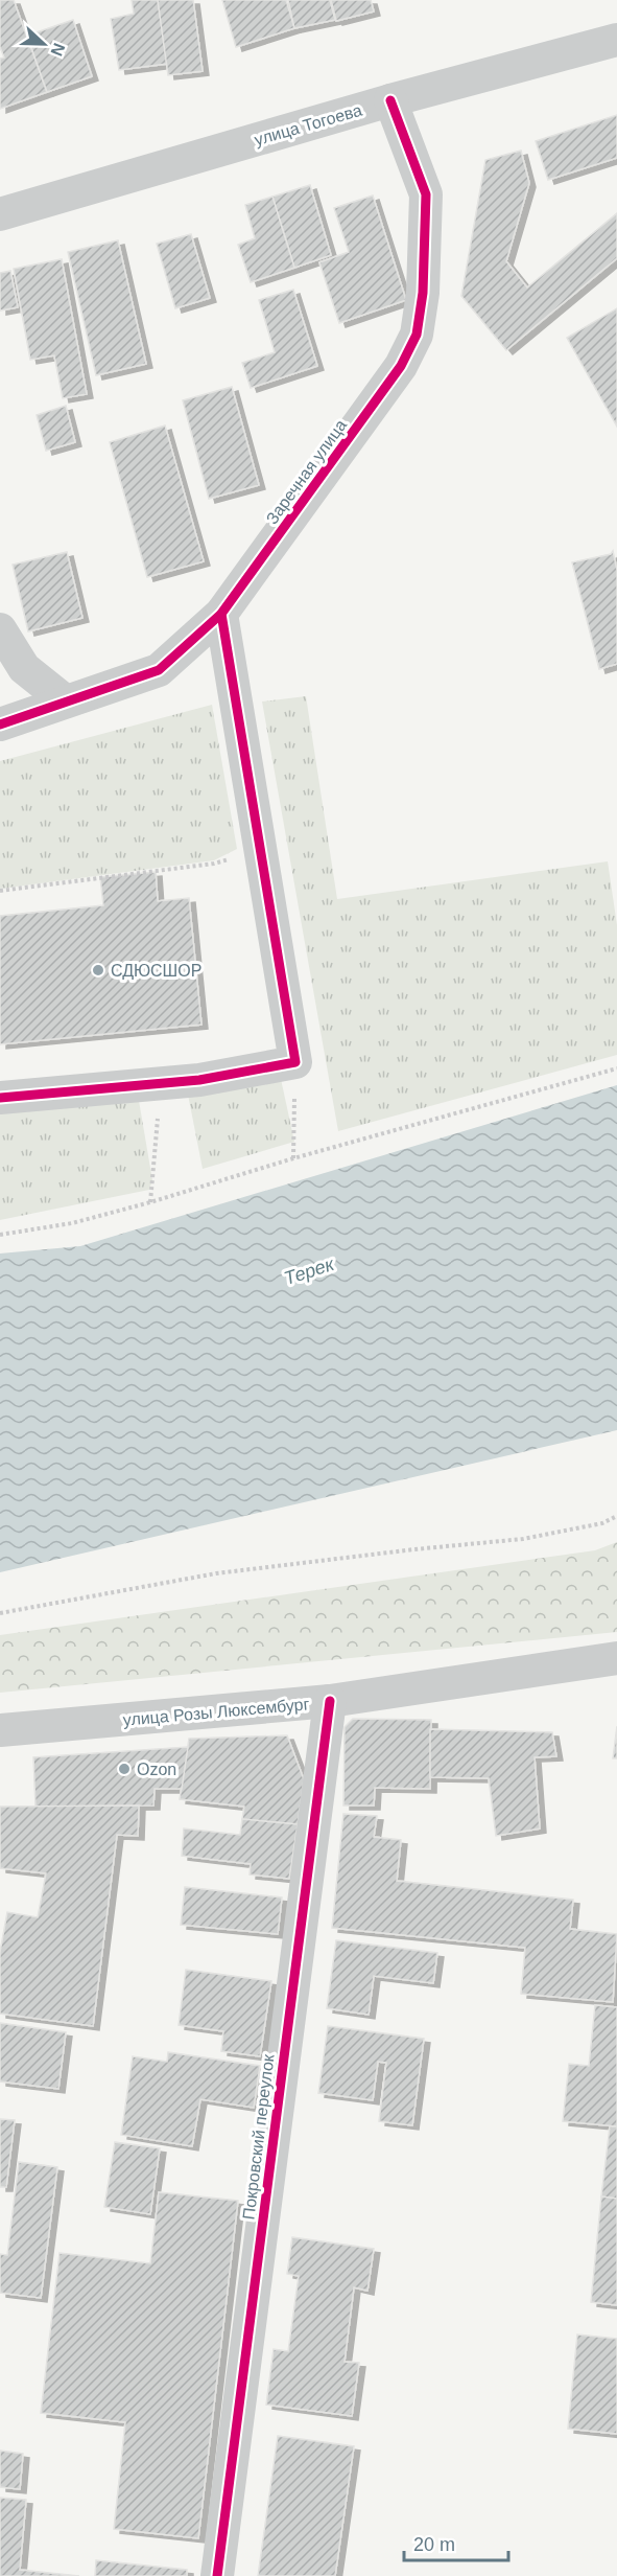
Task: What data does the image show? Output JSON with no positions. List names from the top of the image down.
{
  "streets": {
    "street": [
      "улица Тогоева",
      "Заречная улица",
      "улица Розы Люксембург",
      "Покровский переулок"
    ]
  },
  "crossings": [
    ["улица Тогоева", "Заречная улица"],
    ["улица Розы Люксембург", "Покровский переулок"]
  ],
  "water": ["Терек"],
  "places": ["СДЮСШОР", "Ozon"],
  "scale_bar": "20 m",
  "north": "right"
}
